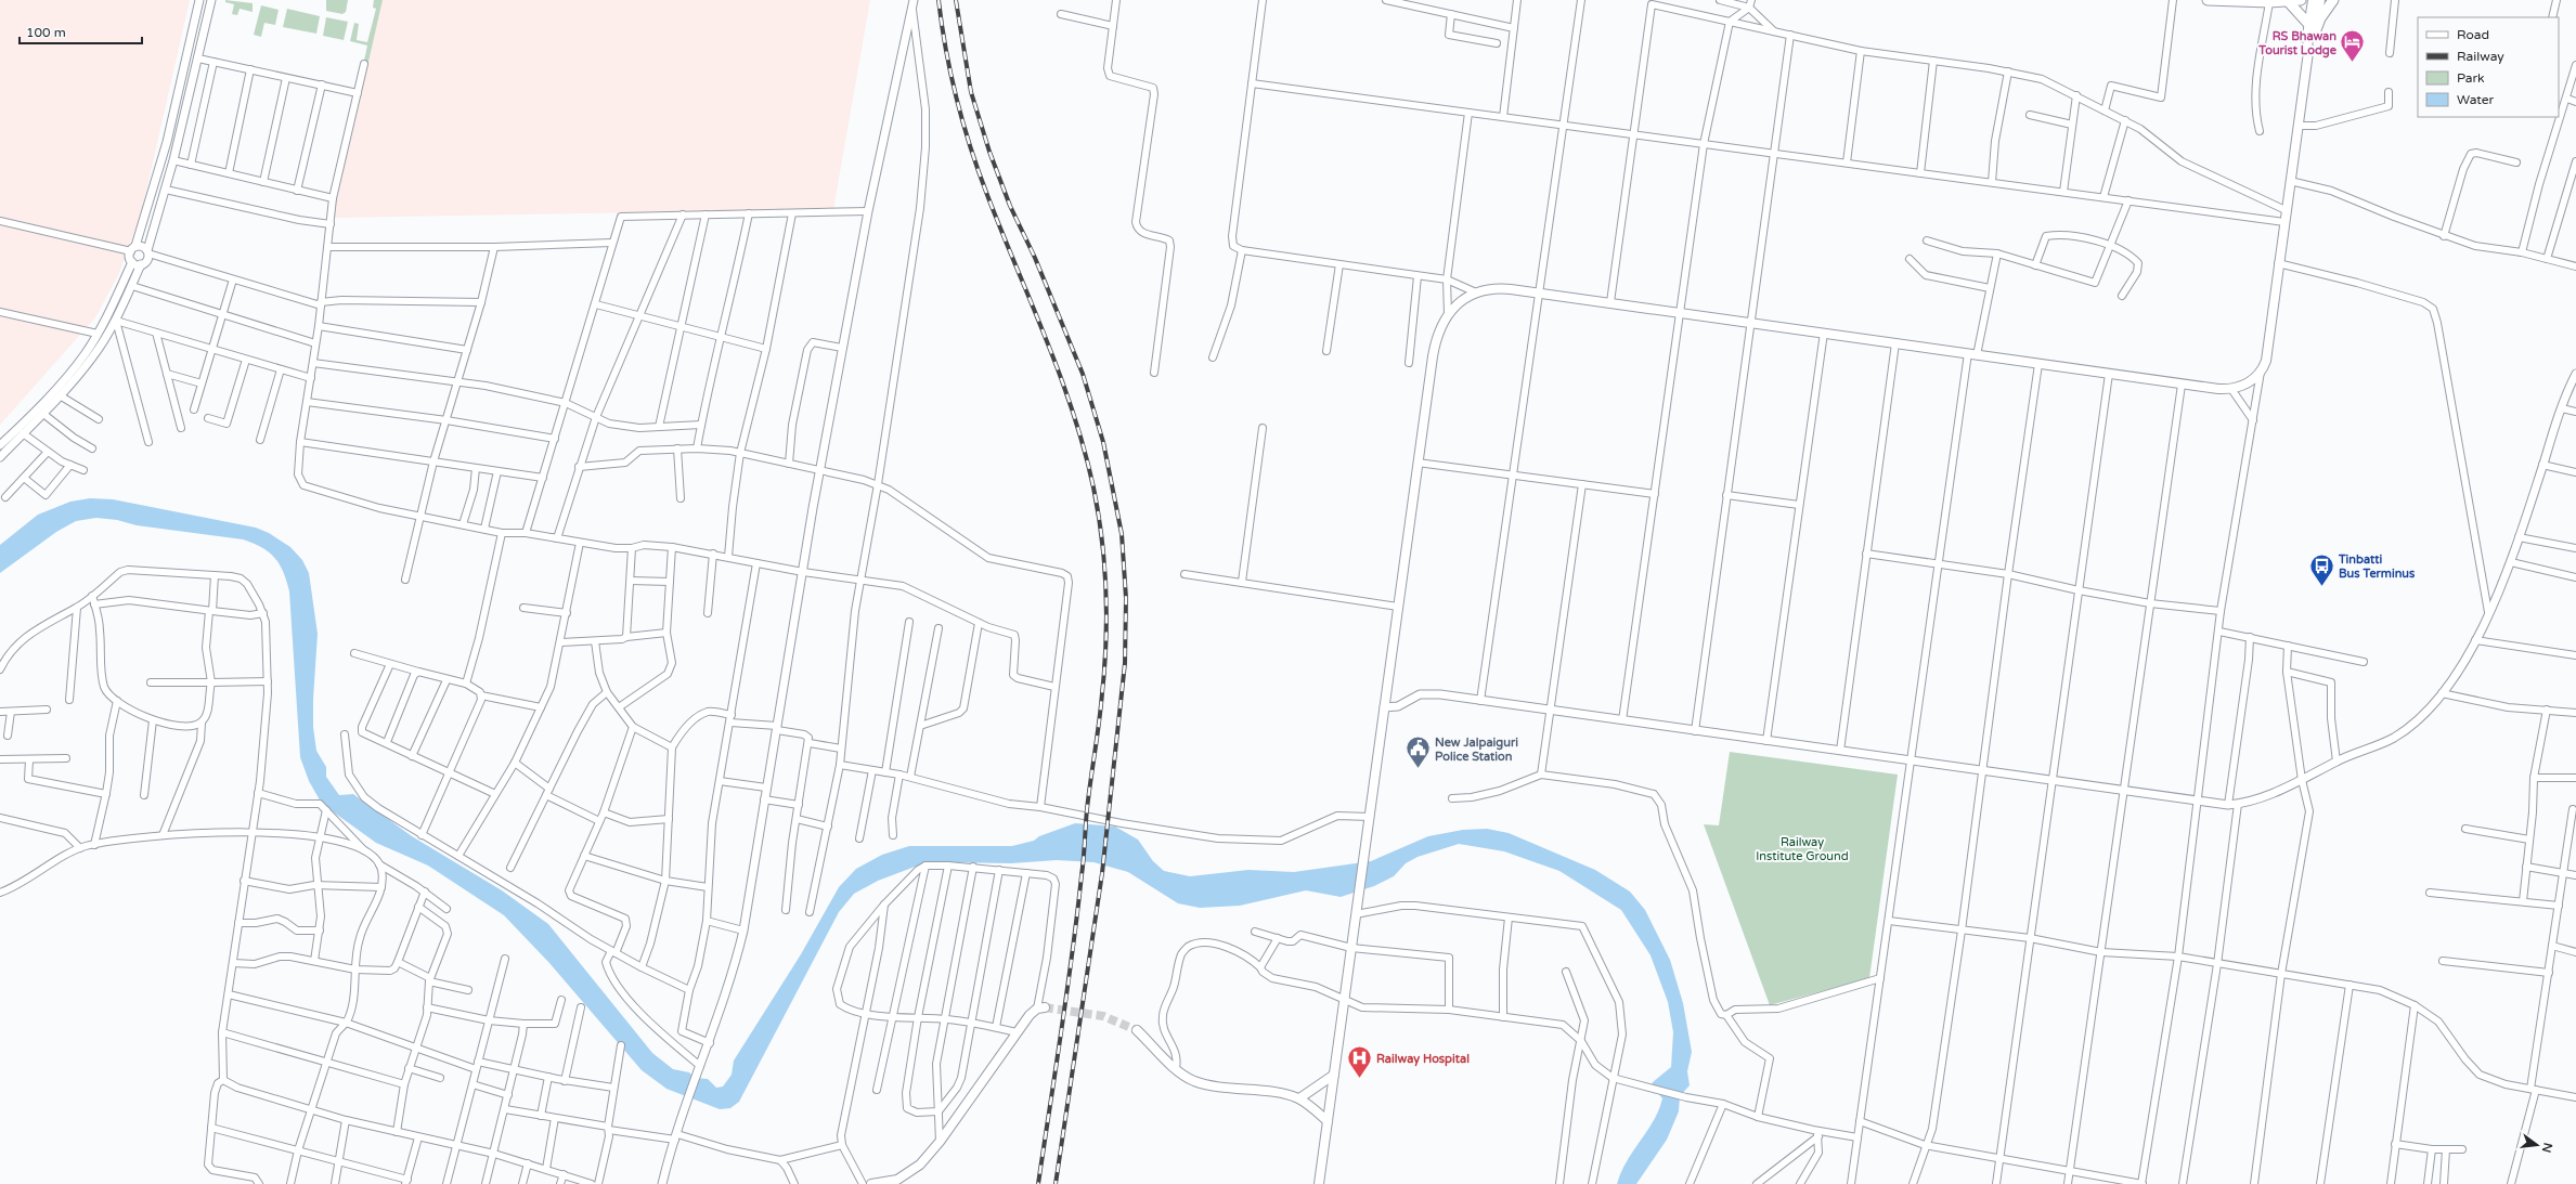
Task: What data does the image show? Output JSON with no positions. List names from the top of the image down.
{
  "parks": ["Railway Institute Ground"],
  "places": {
    "hotel": ["RS Bhawan Tourist Lodge"],
    "bus stop": ["Tinbatti Bus Terminus"],
    "public building": ["New Jalpaiguri Police Station"],
    "hospital": ["Railway Hospital"]
  },
  "legend": [
    "Road",
    "Railway",
    "Park",
    "Water"
  ],
  "scale_bar": "100 m",
  "north": "right"
}
